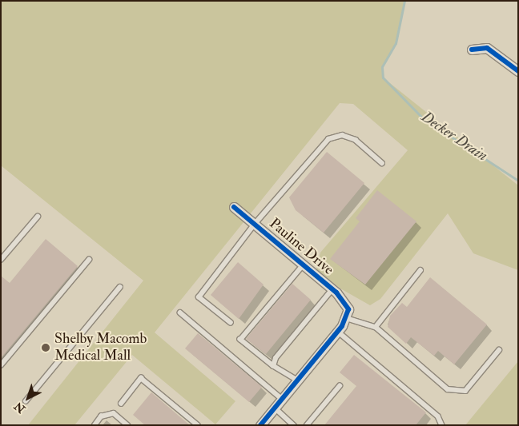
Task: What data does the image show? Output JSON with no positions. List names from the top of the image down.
{
  "streets": {
    "street": ["Pauline Drive"]
  },
  "water": ["Decker Drain"],
  "places": ["Shelby Macomb Medical Mall"],
  "north": "bottom left"
}
